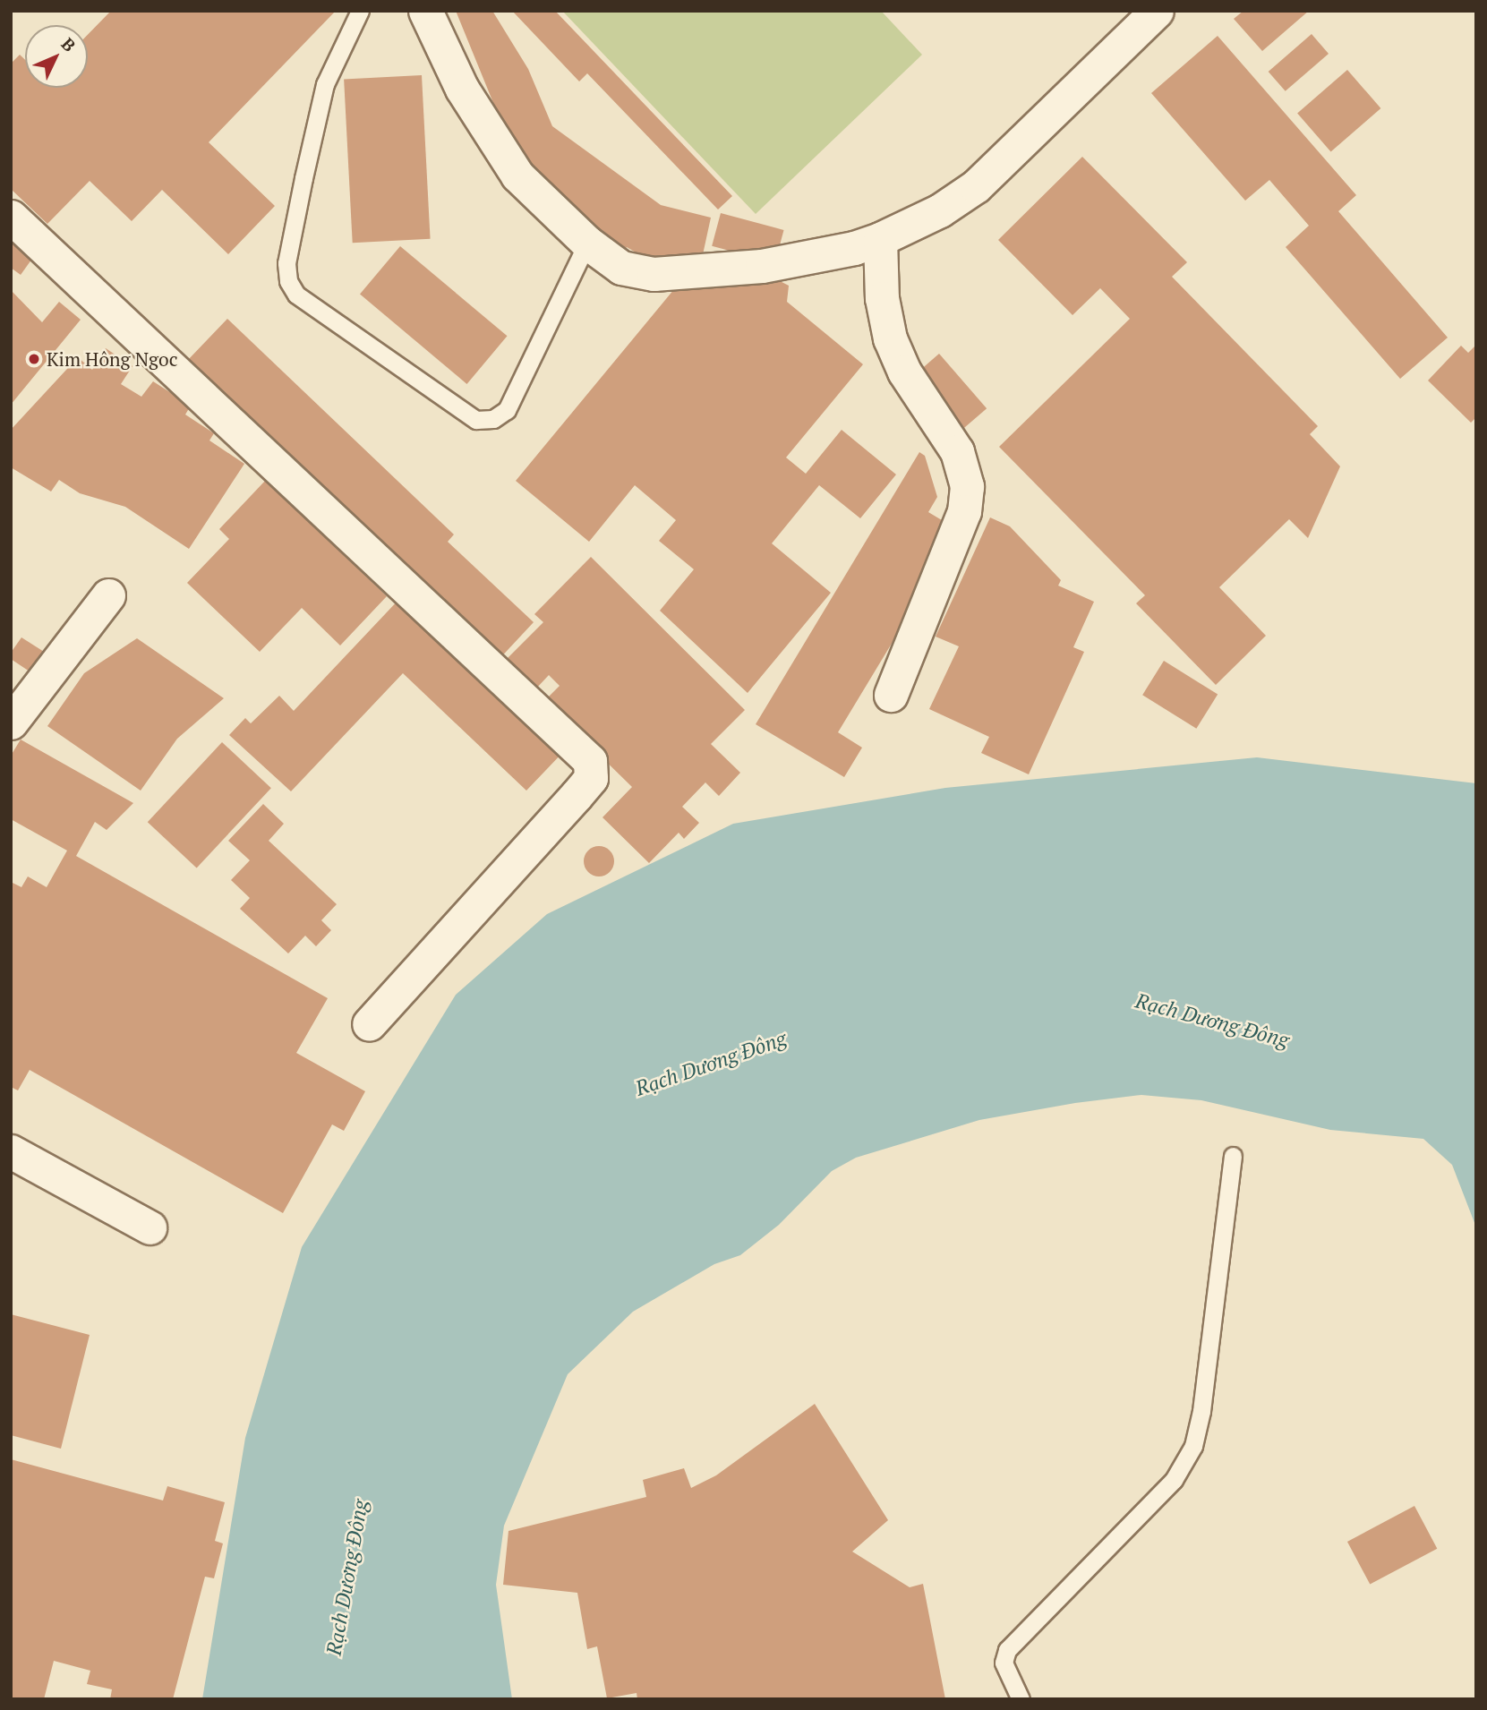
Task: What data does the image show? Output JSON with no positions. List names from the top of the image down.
{
  "water": ["Rạch Dương Đông"],
  "places": ["Kim Hông Ngoc"],
  "north": "top right"
}
